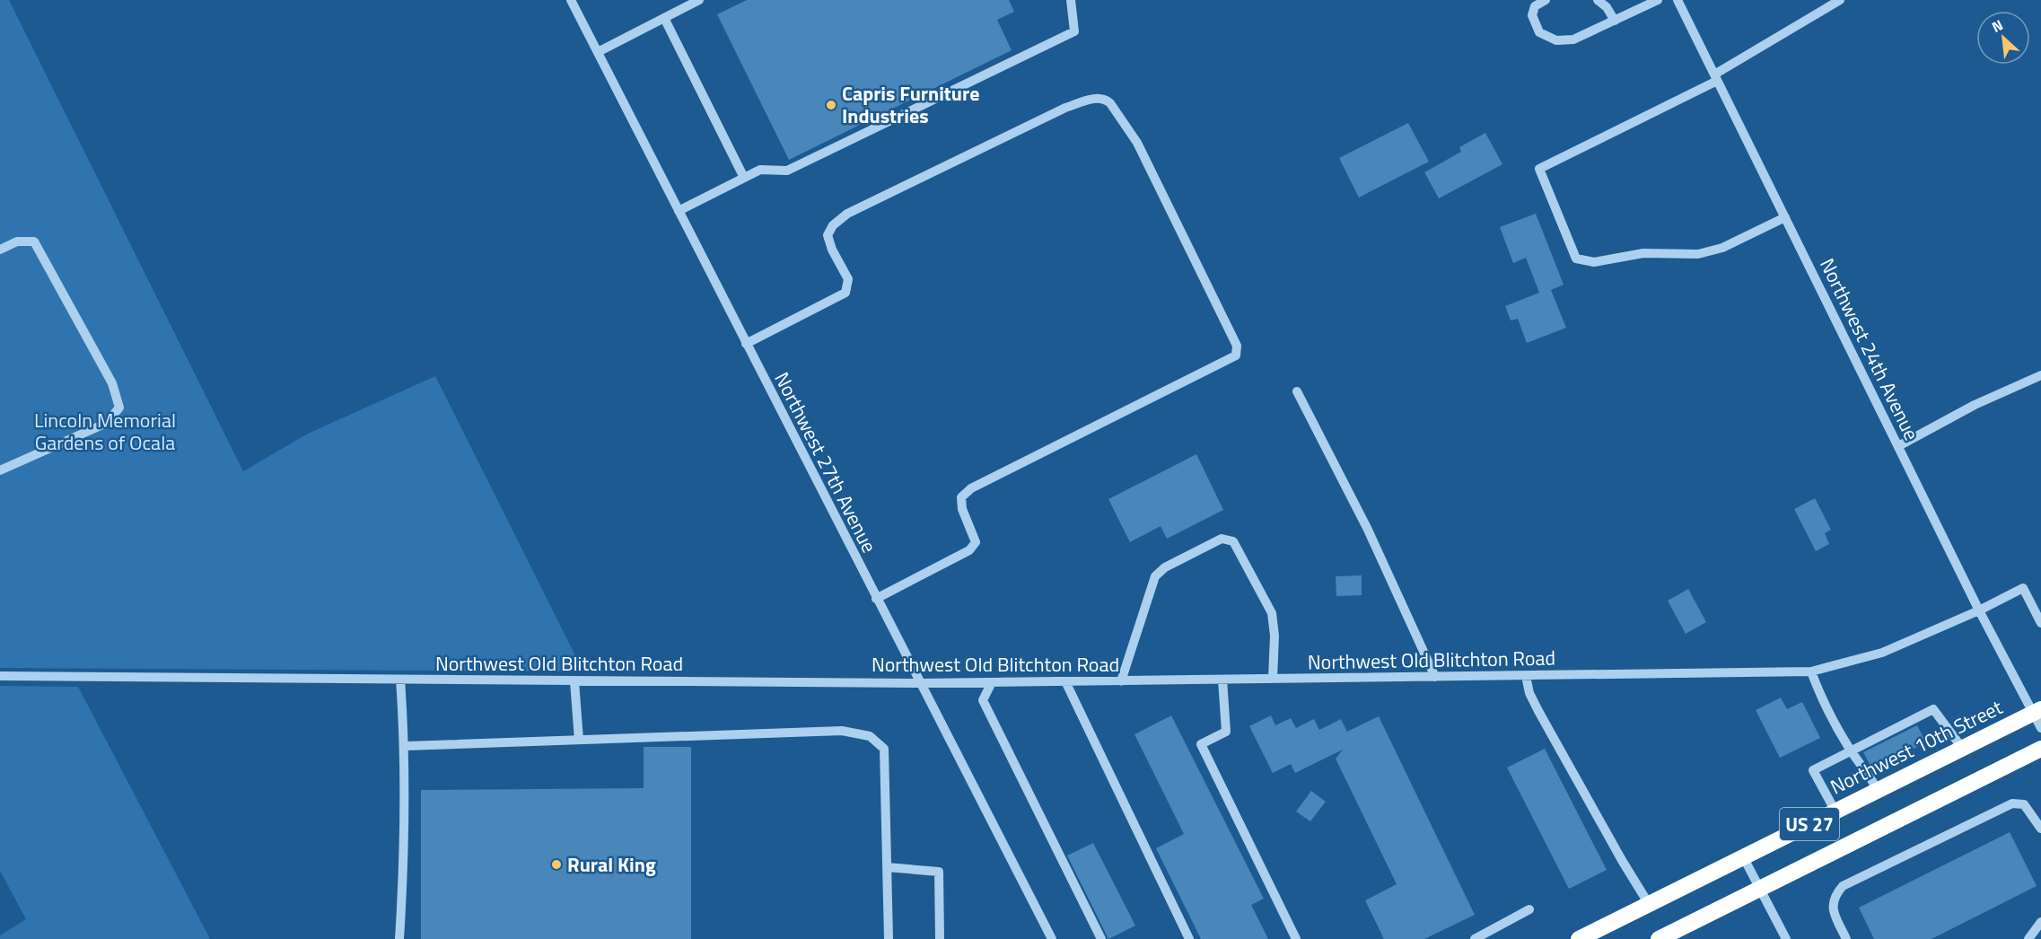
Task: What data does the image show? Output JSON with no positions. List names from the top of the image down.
{
  "streets": {
    "highway": ["Northwest 10th Street", "US 27"],
    "street": ["Northwest 24th Avenue", "Northwest 27th Avenue", "Northwest Old Blitchton Road"]
  },
  "crossings": [
    ["Northwest 24th Avenue", "Northwest Old Blitchton Road"],
    ["Northwest 24th Avenue", "Northwest 10th Street"],
    ["Northwest 27th Avenue", "Northwest Old Blitchton Road"]
  ],
  "parks": ["Lincoln Memorial Gardens of Ocala"],
  "places": ["Capris Furniture Industries", "Rural King"],
  "north": "top left"
}
